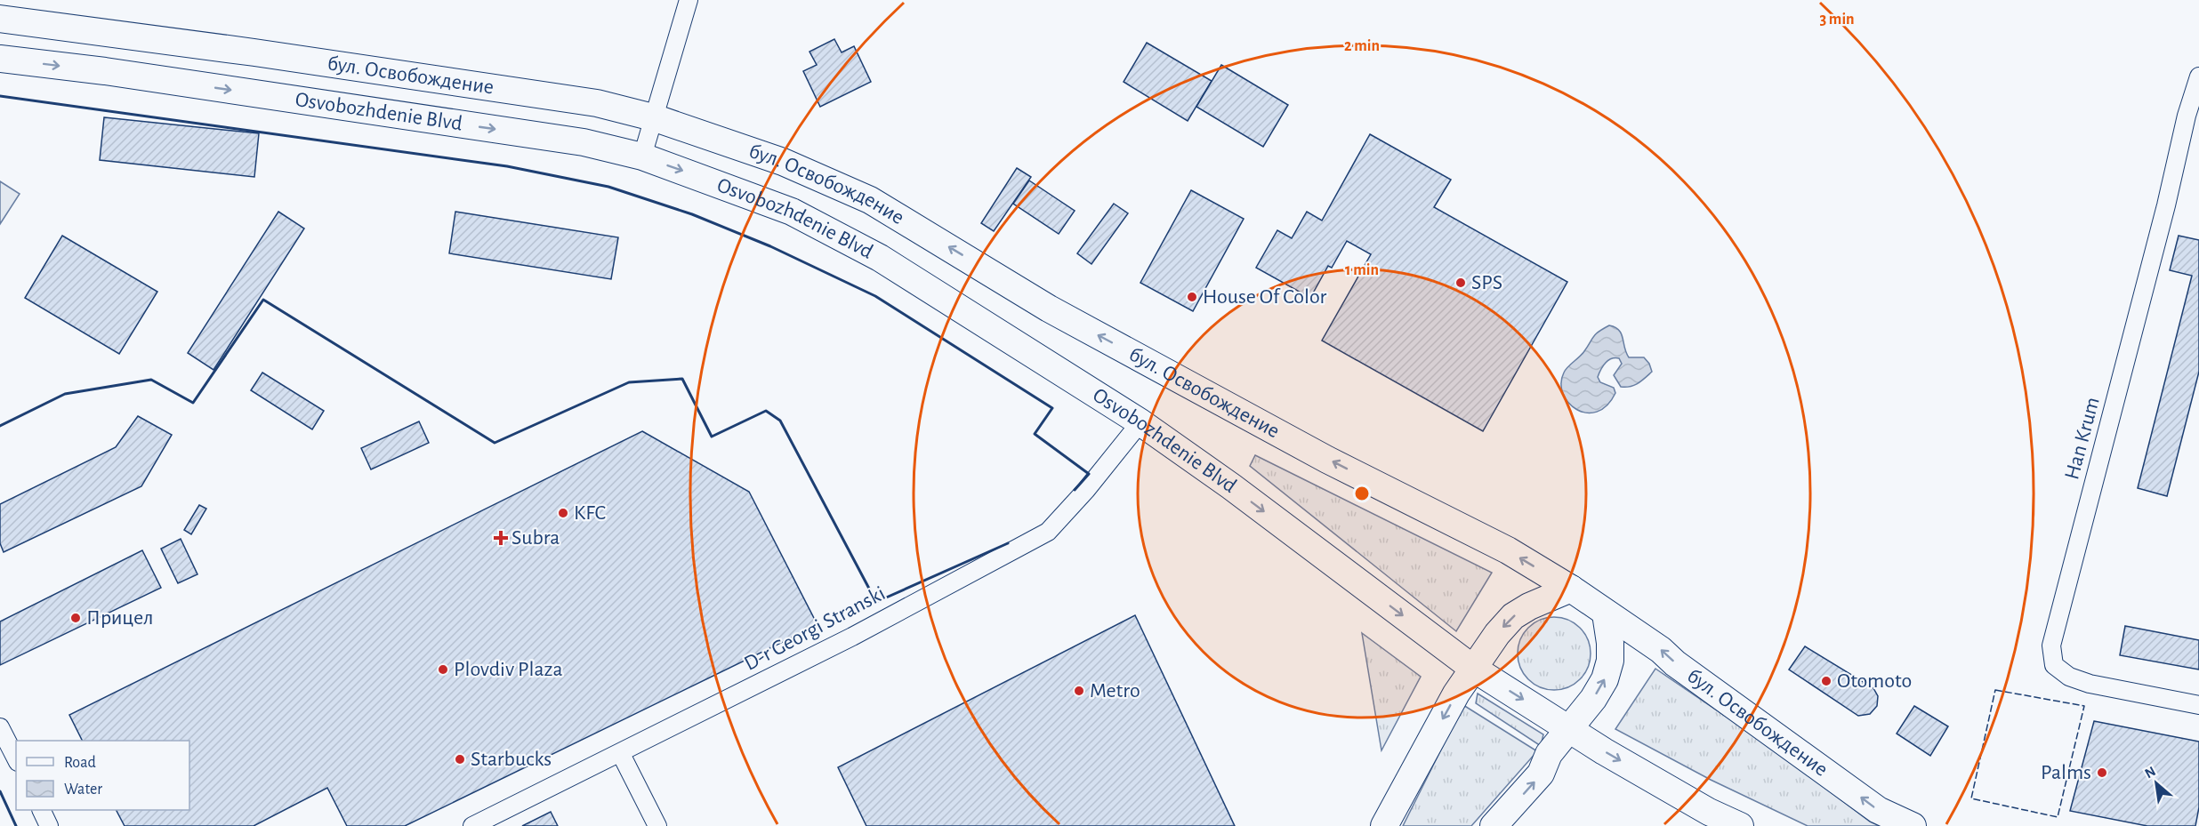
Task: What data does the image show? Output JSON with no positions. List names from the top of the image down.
{
  "streets": {
    "main road": ["бул. Освобождение", "Osvobozhdenie Blvd"],
    "street": ["Han Krum", "D-r Georgi Stranski"]
  },
  "crossings": [
    ["Osvobozhdenie Blvd", "D-r Georgi Stranski"]
  ],
  "one_way": ["бул. Освобождение", "Osvobozhdenie Blvd"],
  "places": {
    "other": [
      "SPS",
      "House Of Color",
      "KFC",
      "Прицел",
      "Plovdiv Plaza",
      "Otomoto",
      "Metro",
      "Starbucks",
      "Palms"
    ],
    "health": ["Subra"]
  },
  "legend": ["Road", "Water"],
  "north": "top left",
  "rings": ["3 min", "2 min", "1 min"]
}
